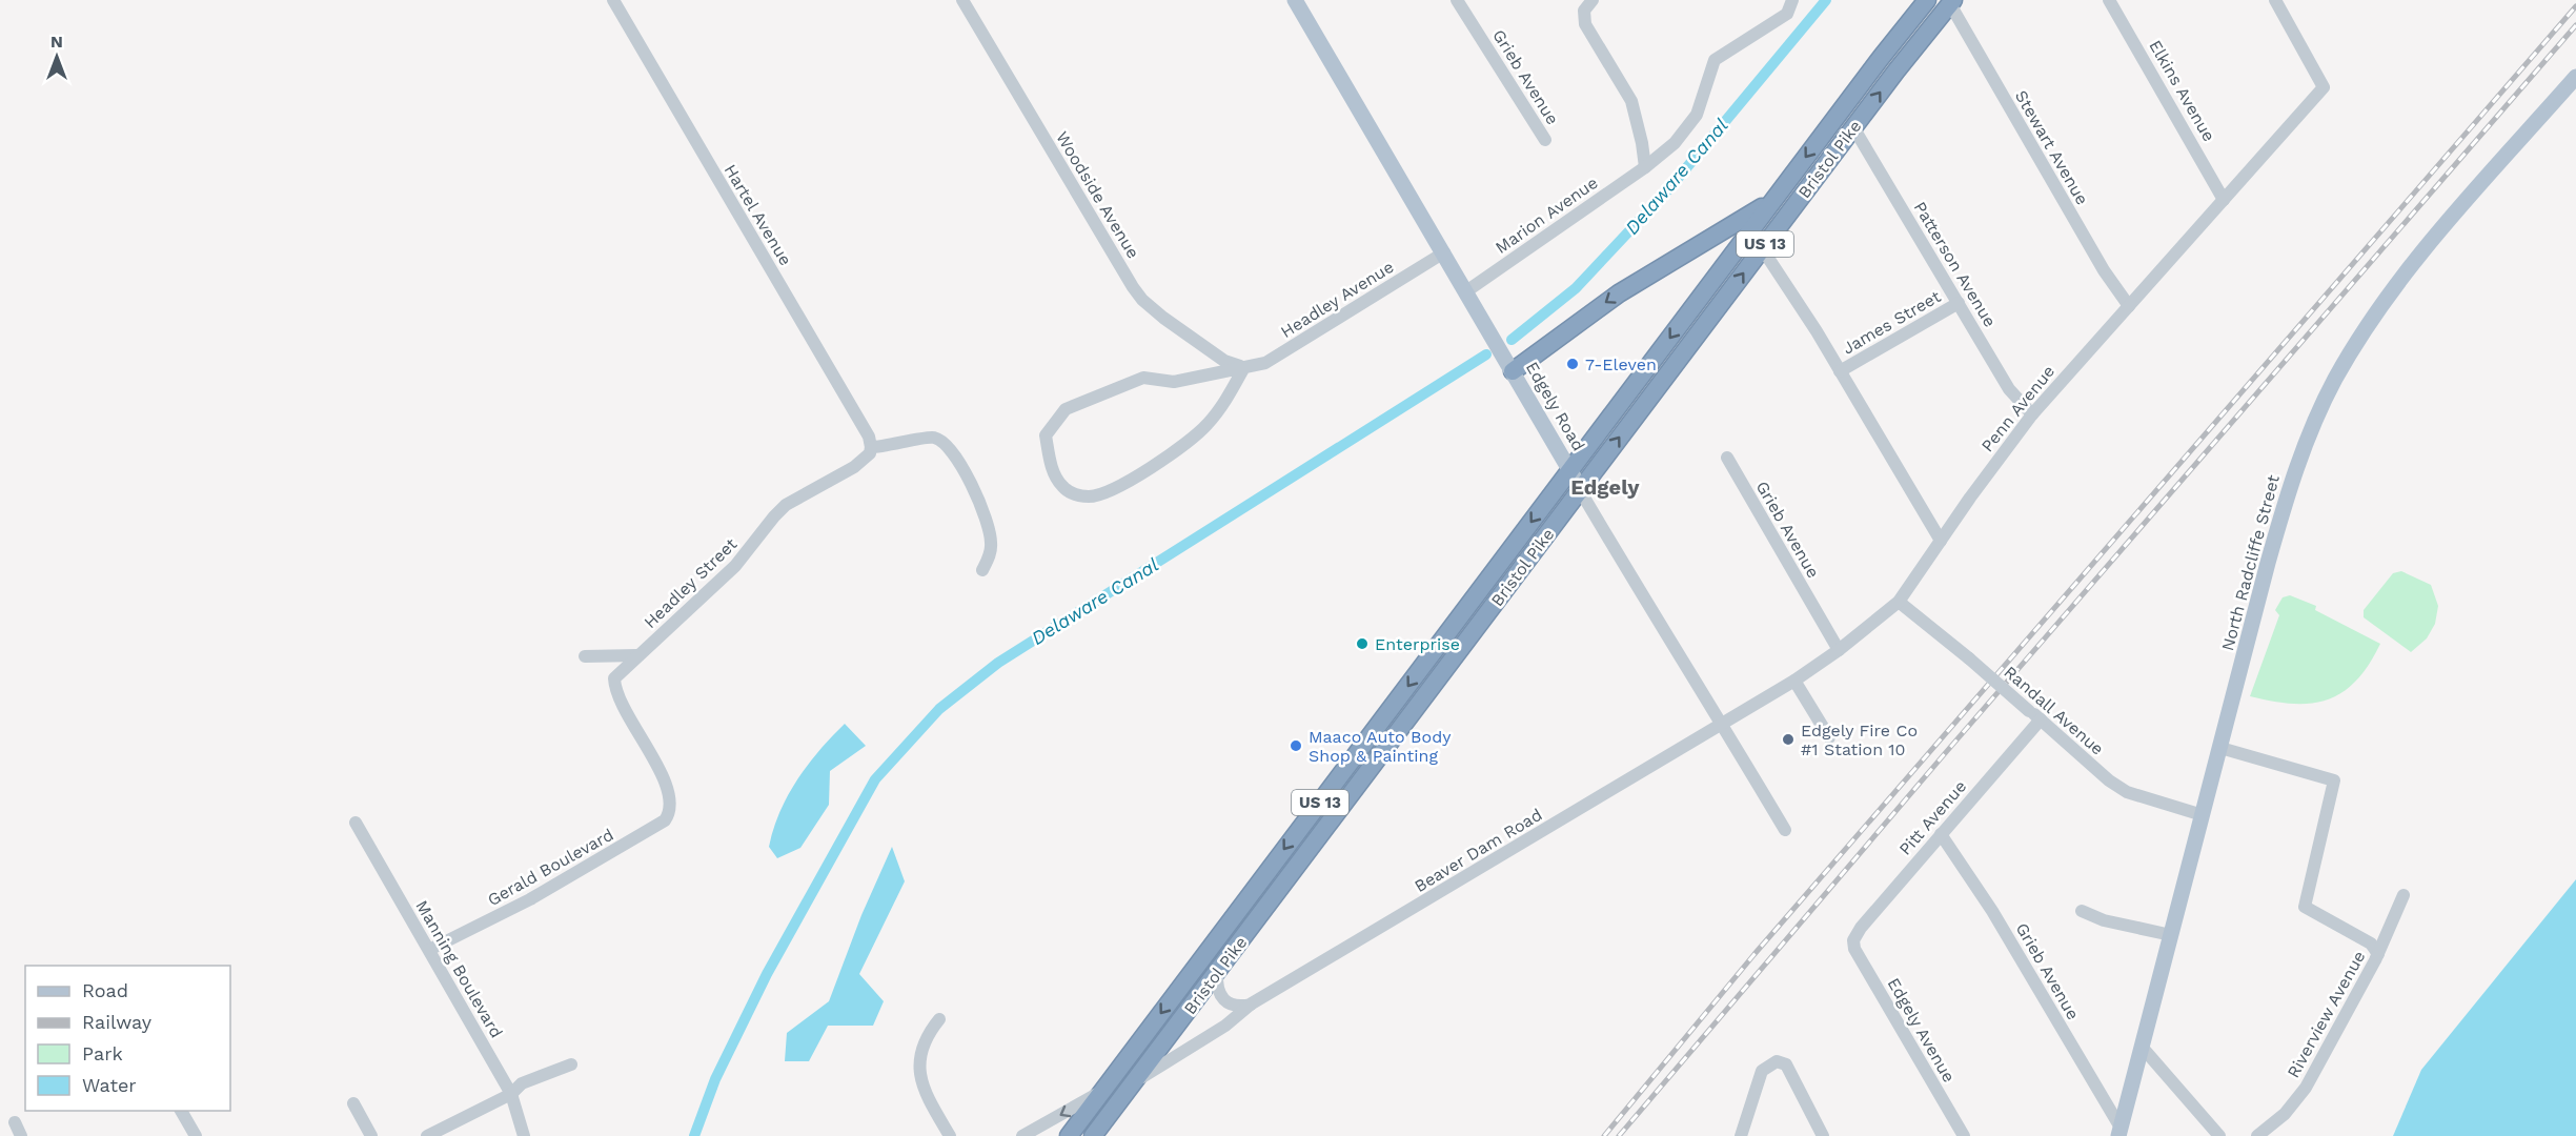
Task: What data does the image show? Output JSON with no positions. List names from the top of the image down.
{
  "streets": {
    "highway": ["Bristol Pike", "US 13"],
    "main road": ["Edgely Road", "North Radcliffe Street"],
    "street": [
      "Grieb Avenue",
      "Elkins Avenue",
      "Stewart Avenue",
      "Woodside Avenue",
      "Hartel Avenue",
      "Marion Avenue",
      "Patterson Avenue",
      "Headley Avenue",
      "James Street",
      "Penn Avenue",
      "Headley Street",
      "Randall Avenue",
      "Pitt Avenue",
      "Beaver Dam Road",
      "Gerald Boulevard",
      "Manning Boulevard",
      "Riverview Avenue",
      "Edgely Avenue"
    ]
  },
  "crossings": [
    ["Grieb Avenue", "Penn Avenue"],
    ["Grieb Avenue", "North Radcliffe Street"],
    ["Grieb Avenue", "Pitt Avenue"],
    ["Elkins Avenue", "Penn Avenue"],
    ["Stewart Avenue", "Bristol Pike"],
    ["Stewart Avenue", "Penn Avenue"],
    ["Bristol Pike", "Patterson Avenue"],
    ["Bristol Pike", "Edgely Road"],
    ["Bristol Pike", "Beaver Dam Road"],
    ["Woodside Avenue", "Headley Avenue"],
    ["Hartel Avenue", "Headley Street"],
    ["Marion Avenue", "Edgely Road"],
    ["Patterson Avenue", "James Street"],
    ["Patterson Avenue", "Penn Avenue"],
    ["Headley Avenue", "Edgely Road"],
    ["Edgely Road", "Penn Avenue"],
    ["Edgely Road", "Beaver Dam Road"],
    ["Penn Avenue", "Randall Avenue"],
    ["Penn Avenue", "Beaver Dam Road"],
    ["North Radcliffe Street", "Randall Avenue"],
    ["Headley Street", "Gerald Boulevard"],
    ["Randall Avenue", "Pitt Avenue"],
    ["Pitt Avenue", "Edgely Avenue"],
    ["Gerald Boulevard", "Manning Boulevard"]
  ],
  "districts": ["Edgely"],
  "water": ["Delaware Canal"],
  "places": [
    "7-Eleven",
    "Enterprise",
    "Edgely Fire Co #1 Station 10",
    "Maaco Auto Body Shop & Painting"
  ],
  "legend": [
    "Road",
    "Railway",
    "Park",
    "Water"
  ],
  "north": "top"
}
